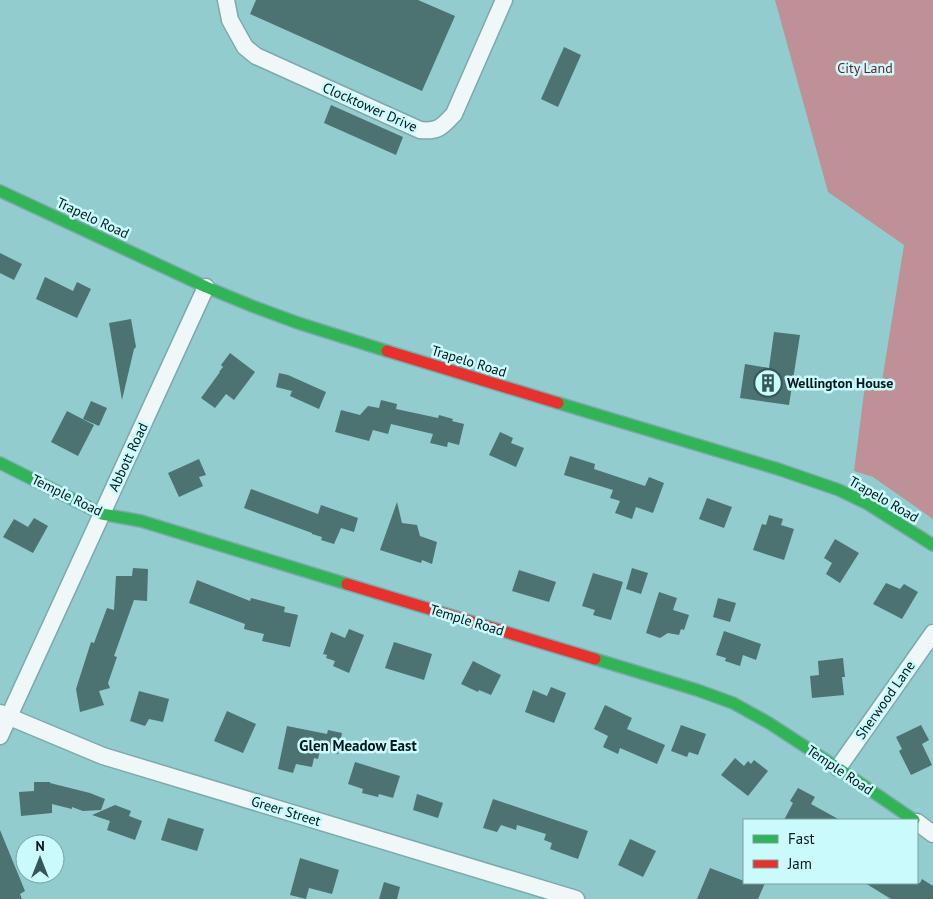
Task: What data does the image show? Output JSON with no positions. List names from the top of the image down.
{
  "streets": {
    "main road": ["Trapelo Road", "Temple Road"],
    "street": [
      "Clocktower Drive",
      "Abbott Road",
      "Sherwood Lane",
      "Greer Street"
    ]
  },
  "crossings": [
    ["Trapelo Road", "Abbott Road"],
    ["Abbott Road", "Temple Road"],
    ["Abbott Road", "Greer Street"],
    ["Temple Road", "Sherwood Lane"]
  ],
  "districts": ["Glen Meadow East"],
  "parks": ["City Land"],
  "places": {
    "building": ["Wellington House"]
  },
  "legend": ["Fast", "Jam"],
  "north": "top"
}
